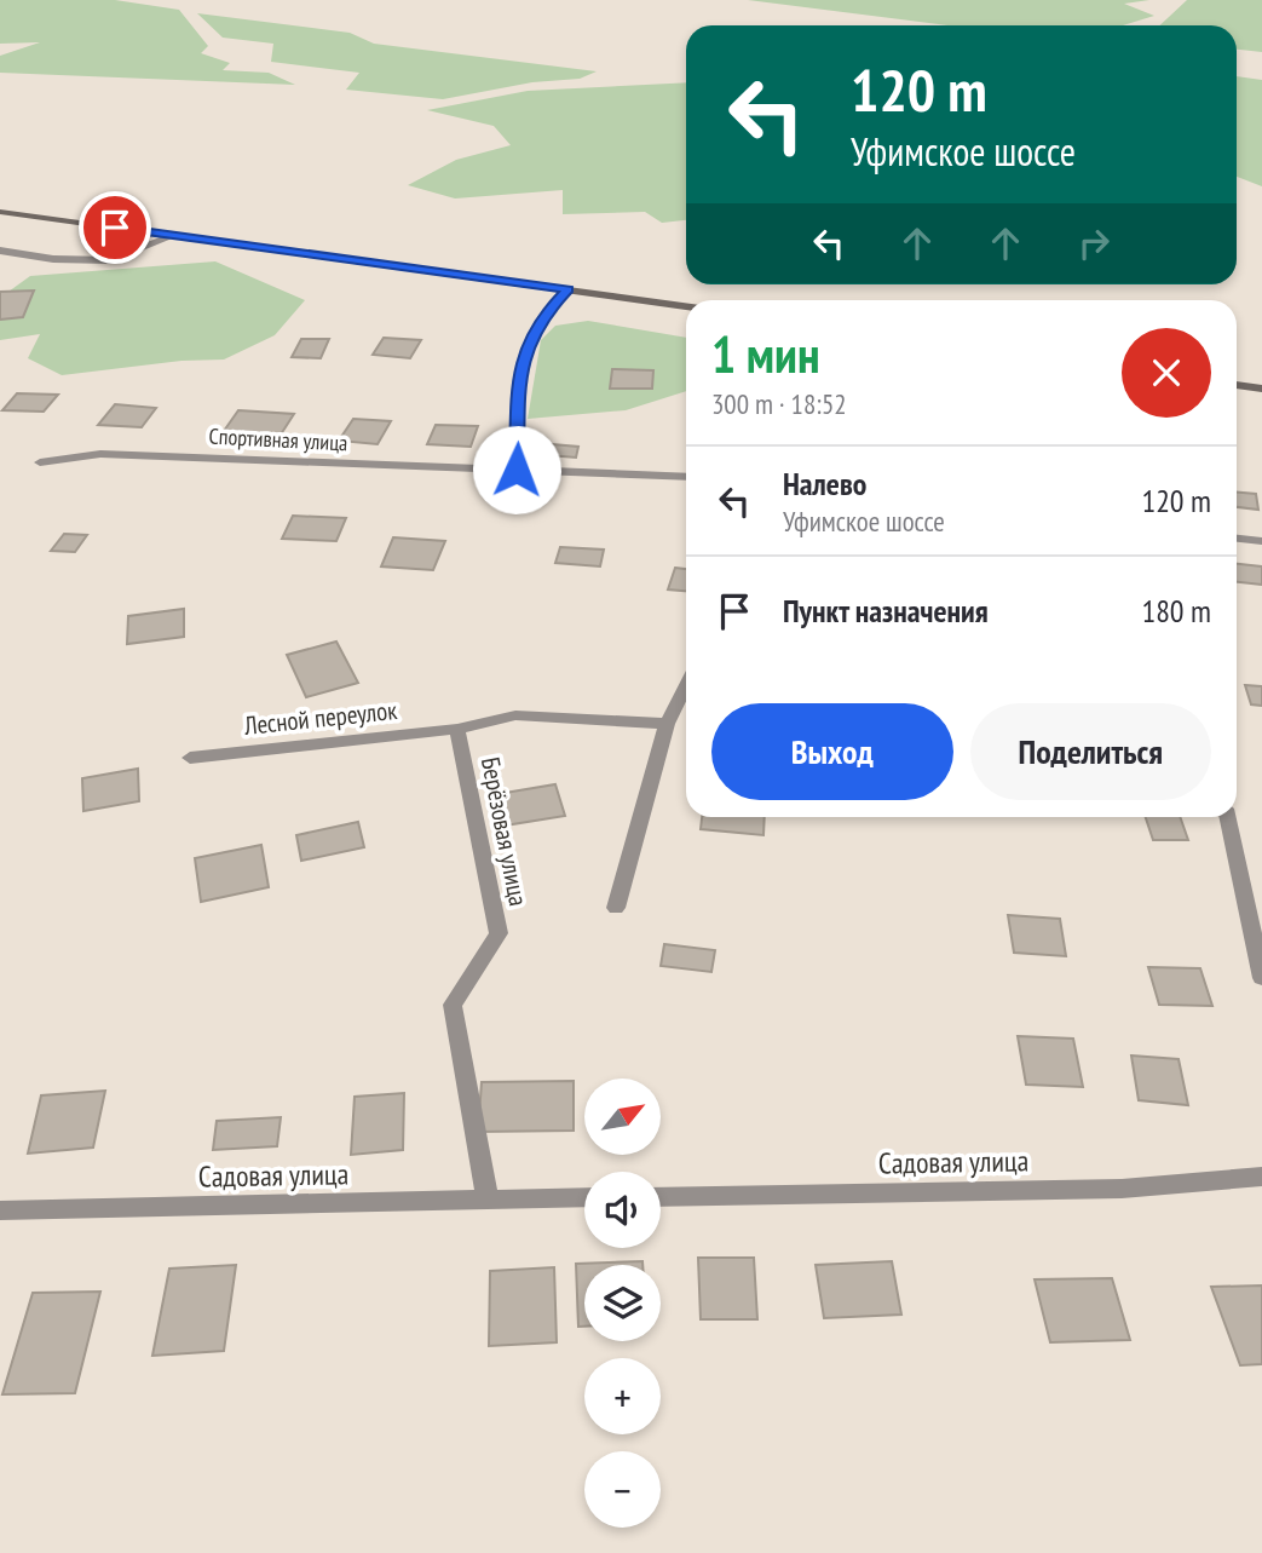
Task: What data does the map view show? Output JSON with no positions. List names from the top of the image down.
{
  "streets": {
    "street": [
      "Спортивная улица",
      "Лесной переулок",
      "Берёзовая улица",
      "Садовая улица"
    ]
  },
  "crossings": [
    ["Лесной переулок", "Берёзовая улица"],
    ["Берёзовая улица", "Садовая улица"]
  ],
  "north": "top right",
  "page": {
    "turn": ["120 m", "Уфимское шоссе"],
    "heading": ["1 мин", "300 m · 18:52"],
    "list": [
      {
        "name": "Налево",
        "note": "Уфимское шоссе",
        "value": "120 m"
      },
      {
        "name": "Пункт назначения",
        "value": "180 m"
      }
    ],
    "buttons": ["Выход", "Поделиться"],
    "map_buttons": ["+", "−"]
  }
}
